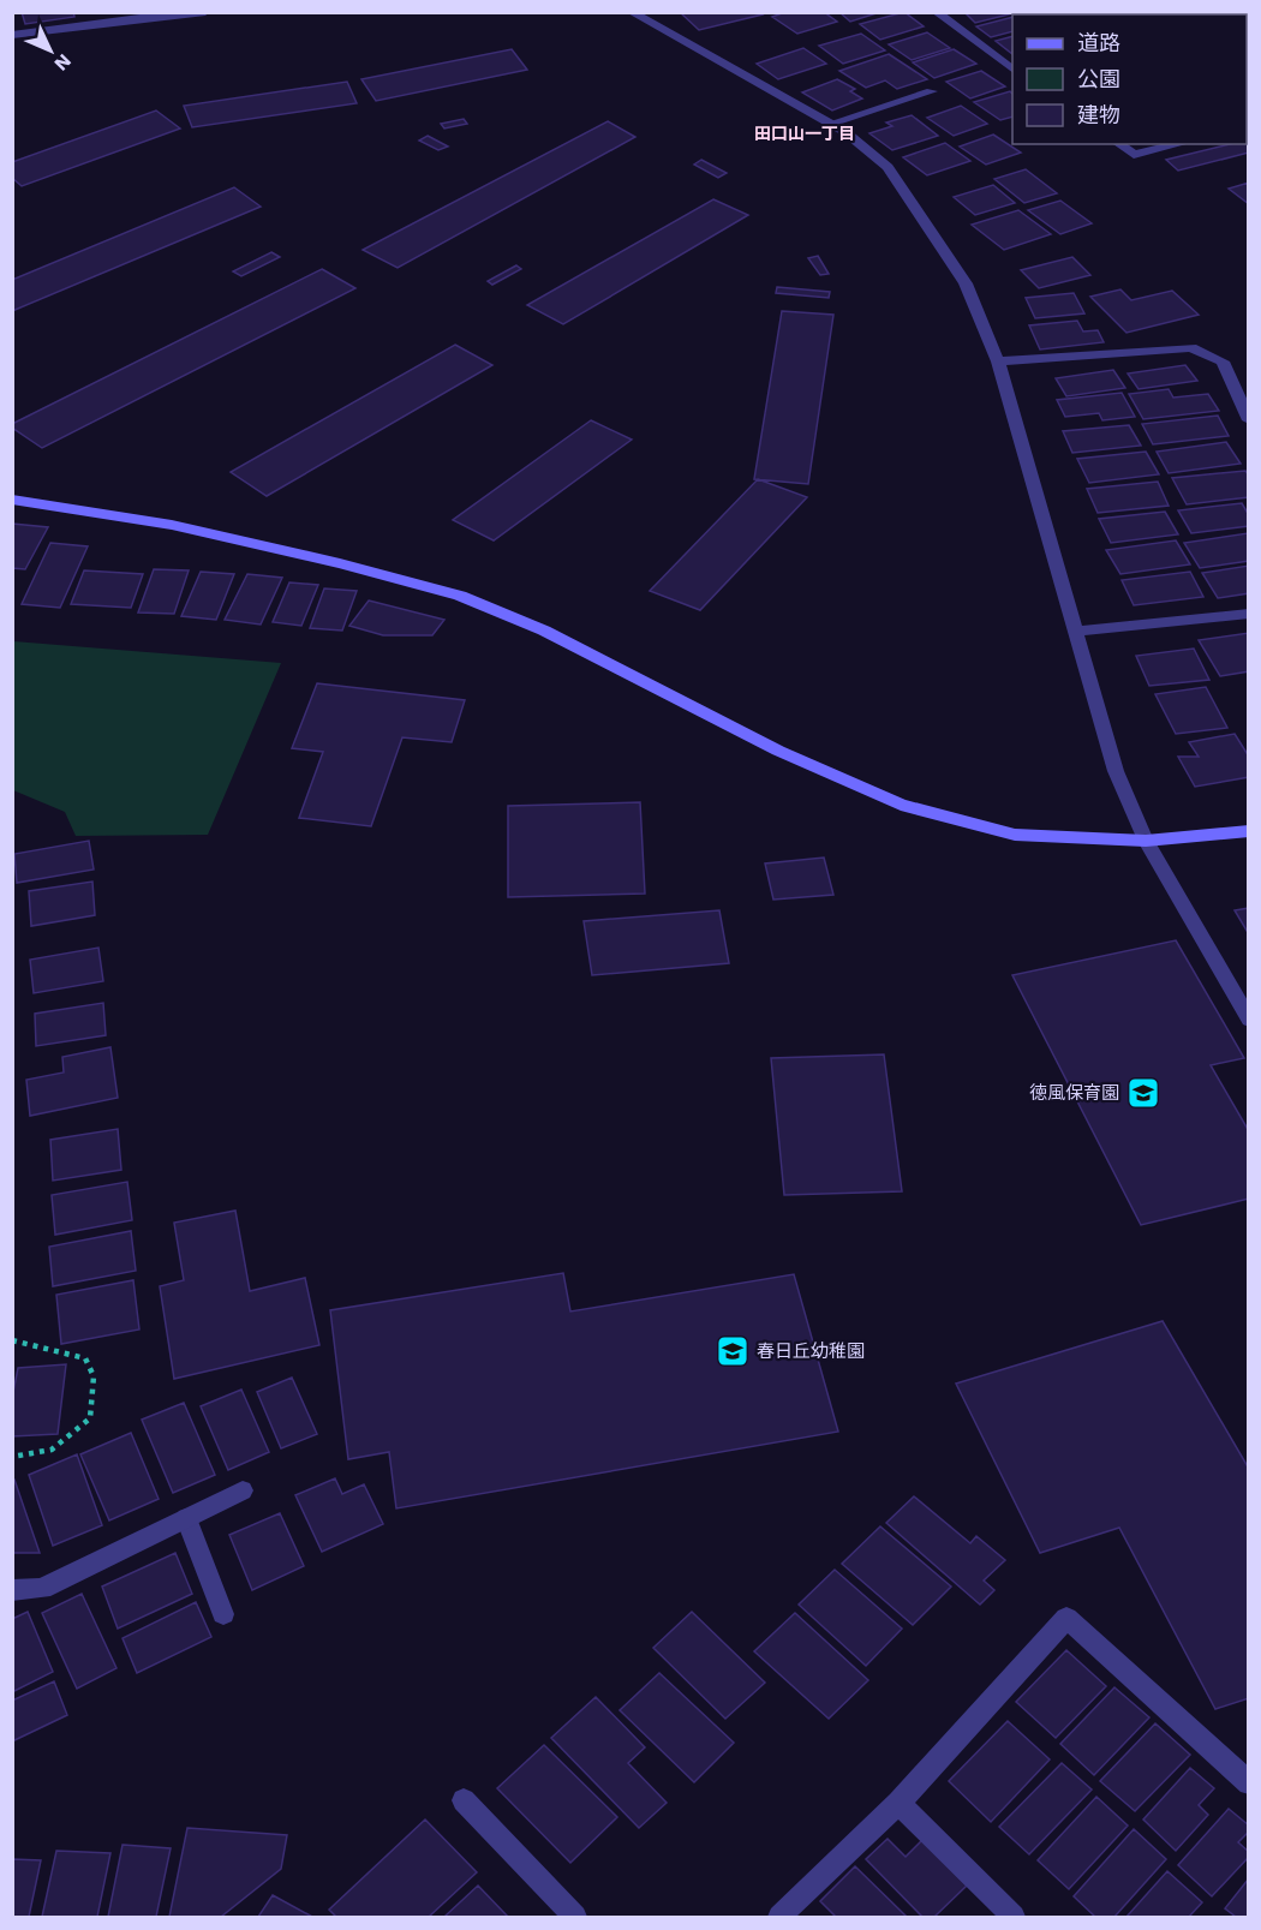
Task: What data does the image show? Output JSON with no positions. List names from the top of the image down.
{
  "districts": ["田口山一丁目"],
  "places": {
    "school or university": ["徳風保育園", "春日丘幼稚園"]
  },
  "legend": ["道路", "公園", "建物"],
  "north": "bottom right"
}
